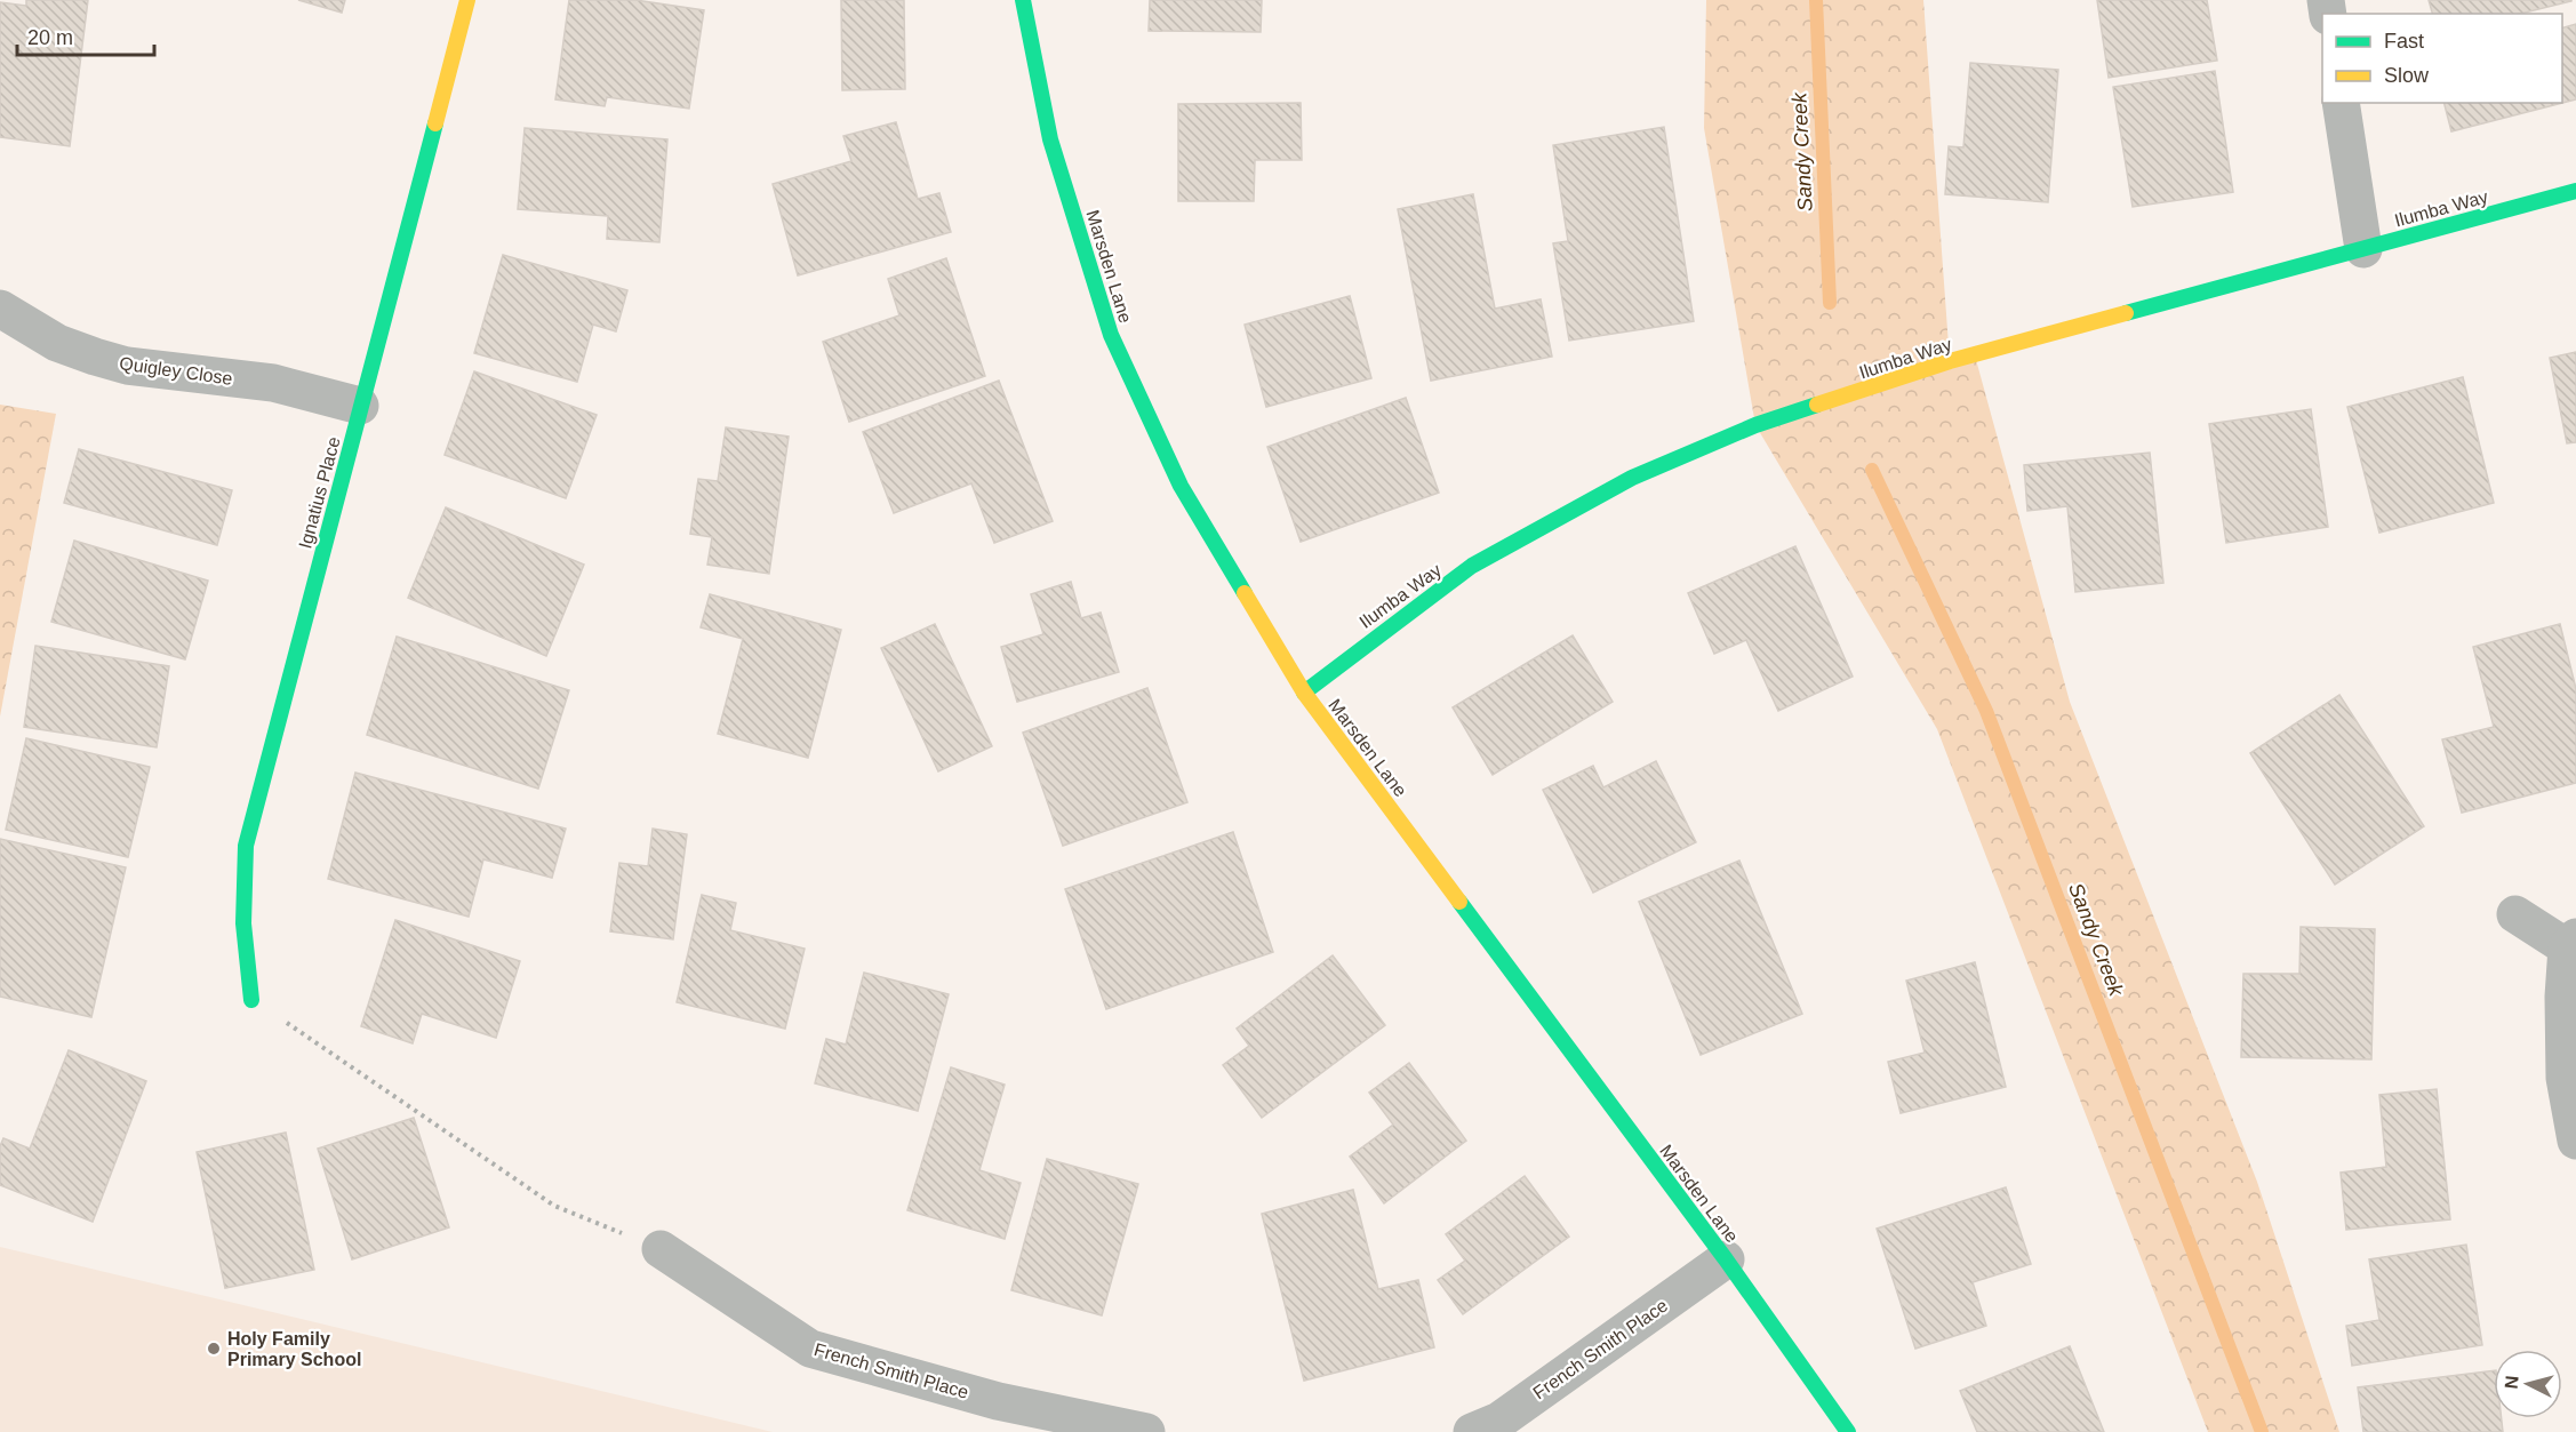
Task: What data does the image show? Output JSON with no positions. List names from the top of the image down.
{
  "streets": {
    "street": [
      "Ilumba Way",
      "Marsden Lane",
      "Quigley Close",
      "Ignatius Place",
      "French Smith Place"
    ]
  },
  "crossings": [
    ["Ilumba Way", "Marsden Lane"],
    ["Marsden Lane", "French Smith Place"],
    ["Quigley Close", "Ignatius Place"]
  ],
  "water": ["Sandy Creek"],
  "places": ["Holy Family Primary School"],
  "legend": ["Fast", "Slow"],
  "scale_bar": "20 m",
  "north": "left"
}
